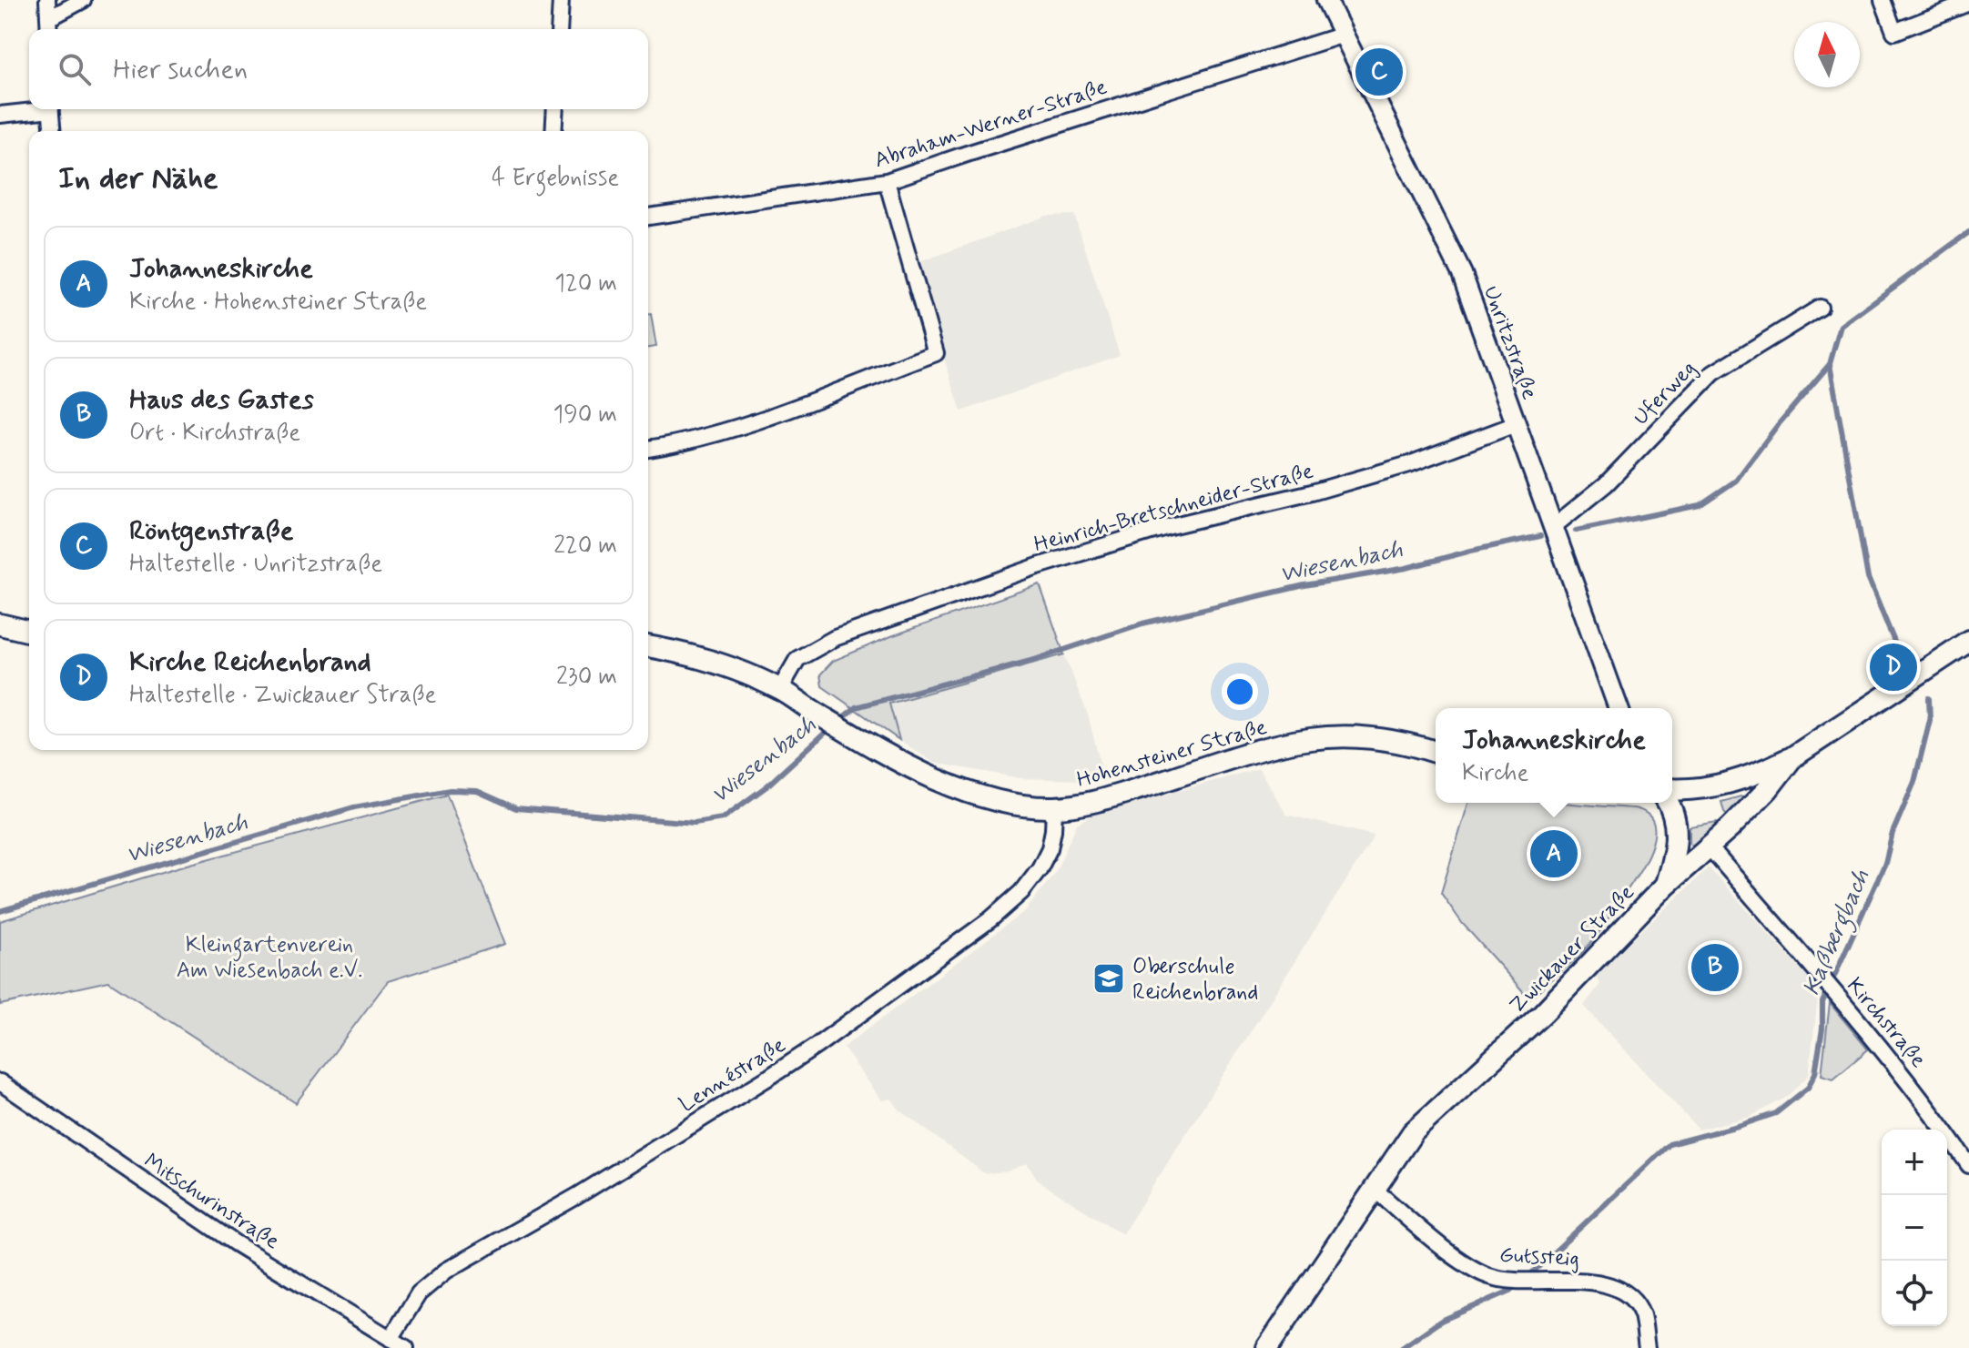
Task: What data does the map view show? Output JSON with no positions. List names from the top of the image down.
{
  "streets": {
    "main road": ["Hohensteiner Straße", "Zwickauer Straße"],
    "street": [
      "Abraham-Werner-Straße",
      "Unritzstraße",
      "Uferweg",
      "Heinrich-Bretschneider-Straße",
      "Kirchstraße",
      "Lennéstraße",
      "Mitschurinstraße",
      "Gutssteig"
    ]
  },
  "crossings": [
    ["Abraham-Werner-Straße", "Unritzstraße"],
    ["Unritzstraße", "Uferweg"],
    ["Unritzstraße", "Heinrich-Bretschneider-Straße"],
    ["Heinrich-Bretschneider-Straße", "Hohensteiner Straße"],
    ["Hohensteiner Straße", "Lennéstraße"],
    ["Zwickauer Straße", "Kirchstraße"],
    ["Zwickauer Straße", "Gutssteig"],
    ["Lennéstraße", "Mitschurinstraße"]
  ],
  "water": ["Wiesenbach", "Kaßbergbach"],
  "parks": ["Kleingartenverein Am Wiesenbach e.V."],
  "places": {
    "school or university": ["Oberschule Reichenbrand"]
  },
  "north": "top",
  "page": {
    "search": "Hier suchen",
    "pins": [
      "C",
      "D",
      "A",
      "B"
    ],
    "heading": ["In der Nähe", "4 Ergebnisse"],
    "list": [
      {
        "mark": "A",
        "name": "Johanneskirche",
        "note": "Kirche · Hohensteiner Straße",
        "value": "120 m"
      },
      {
        "mark": "B",
        "name": "Haus des Gastes",
        "note": "Ort · Kirchstraße",
        "value": "190 m"
      },
      {
        "mark": "C",
        "name": "Röntgenstraße",
        "note": "Haltestelle · Unritzstraße",
        "value": "220 m"
      },
      {
        "mark": "D",
        "name": "Kirche Reichenbrand",
        "note": "Haltestelle · Zwickauer Straße",
        "value": "230 m"
      }
    ],
    "popup": ["Johanneskirche", "Kirche"],
    "map_buttons": ["+", "−"]
  }
}
